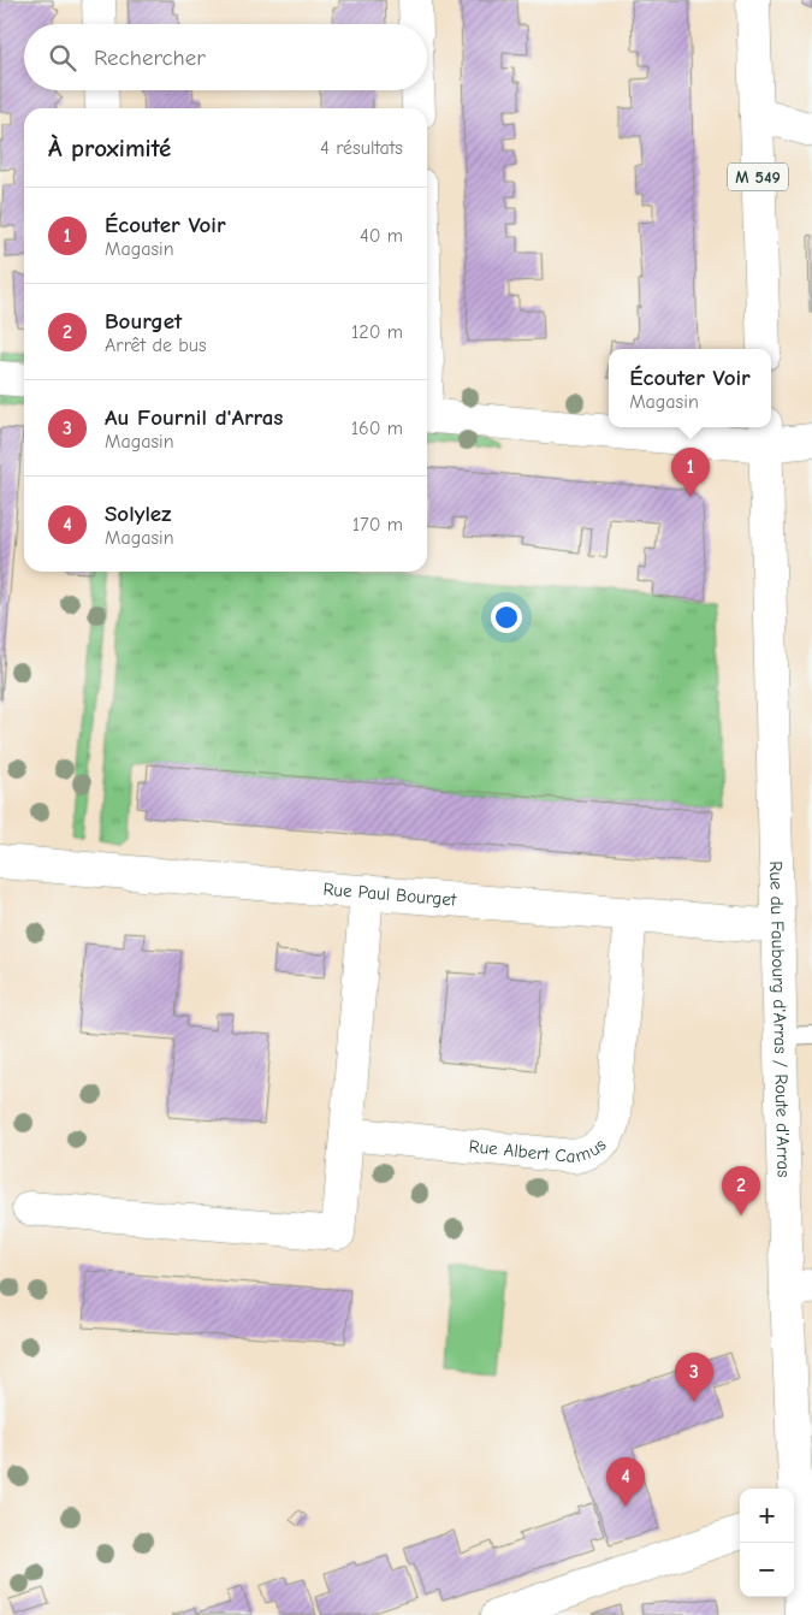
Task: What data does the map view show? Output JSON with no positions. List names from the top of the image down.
{
  "streets": {
    "street": [
      "M 549",
      "Rue Paul Bourget",
      "Rue du Faubourg d'Arras / Route d'Arras",
      "Rue Albert Camus"
    ]
  },
  "crossings": [
    ["Rue Paul Bourget", "Rue du Faubourg d'Arras / Route d'Arras"],
    ["Rue Paul Bourget", "Rue Albert Camus"]
  ],
  "page": {
    "search": "Rechercher",
    "heading": ["À proximité", "4 résultats"],
    "list": [
      {
        "mark": "1",
        "name": "Écouter Voir",
        "note": "Magasin",
        "value": "40 m"
      },
      {
        "mark": "2",
        "name": "Bourget",
        "note": "Arrêt de bus",
        "value": "120 m"
      },
      {
        "mark": "3",
        "name": "Au Fournil d'Arras",
        "note": "Magasin",
        "value": "160 m"
      },
      {
        "mark": "4",
        "name": "Solylez",
        "note": "Magasin",
        "value": "170 m"
      }
    ],
    "popup": ["Écouter Voir", "Magasin"],
    "pins": [
      "1",
      "2",
      "3",
      "4"
    ],
    "map_buttons": ["+", "−"]
  }
}
